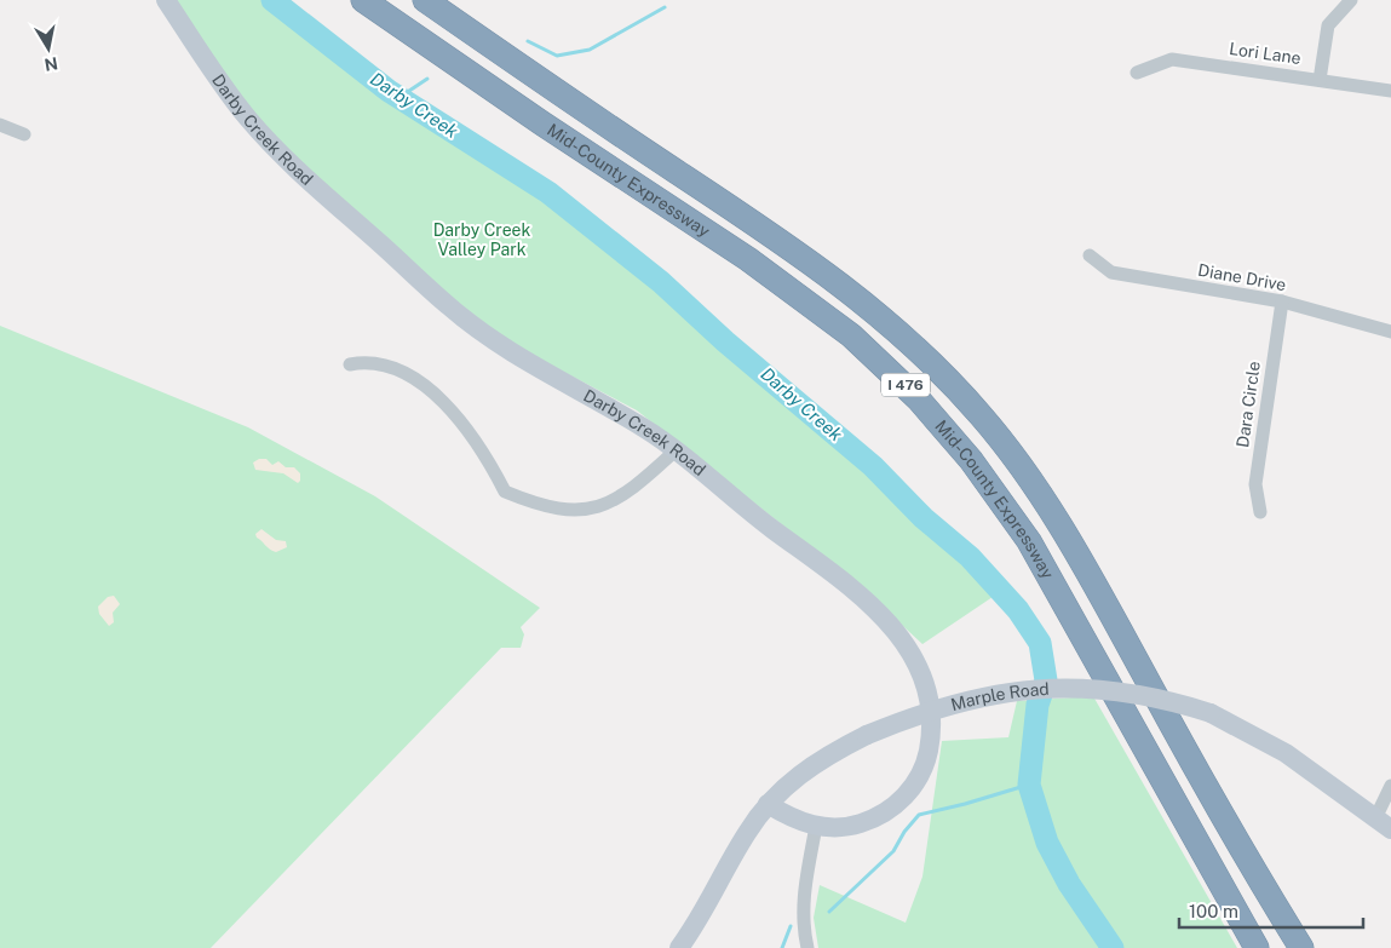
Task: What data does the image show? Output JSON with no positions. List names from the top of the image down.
{
  "streets": {
    "highway": ["Mid-County Expressway", "I 476"],
    "street": [
      "Lori Lane",
      "Darby Creek Road",
      "Diane Drive",
      "Dara Circle",
      "Marple Road"
    ]
  },
  "crossings": [
    ["Darby Creek Road", "Marple Road"],
    ["Diane Drive", "Dara Circle"]
  ],
  "water": ["Darby Creek"],
  "parks": ["Darby Creek Valley Park"],
  "scale_bar": "100 m",
  "north": "bottom"
}
